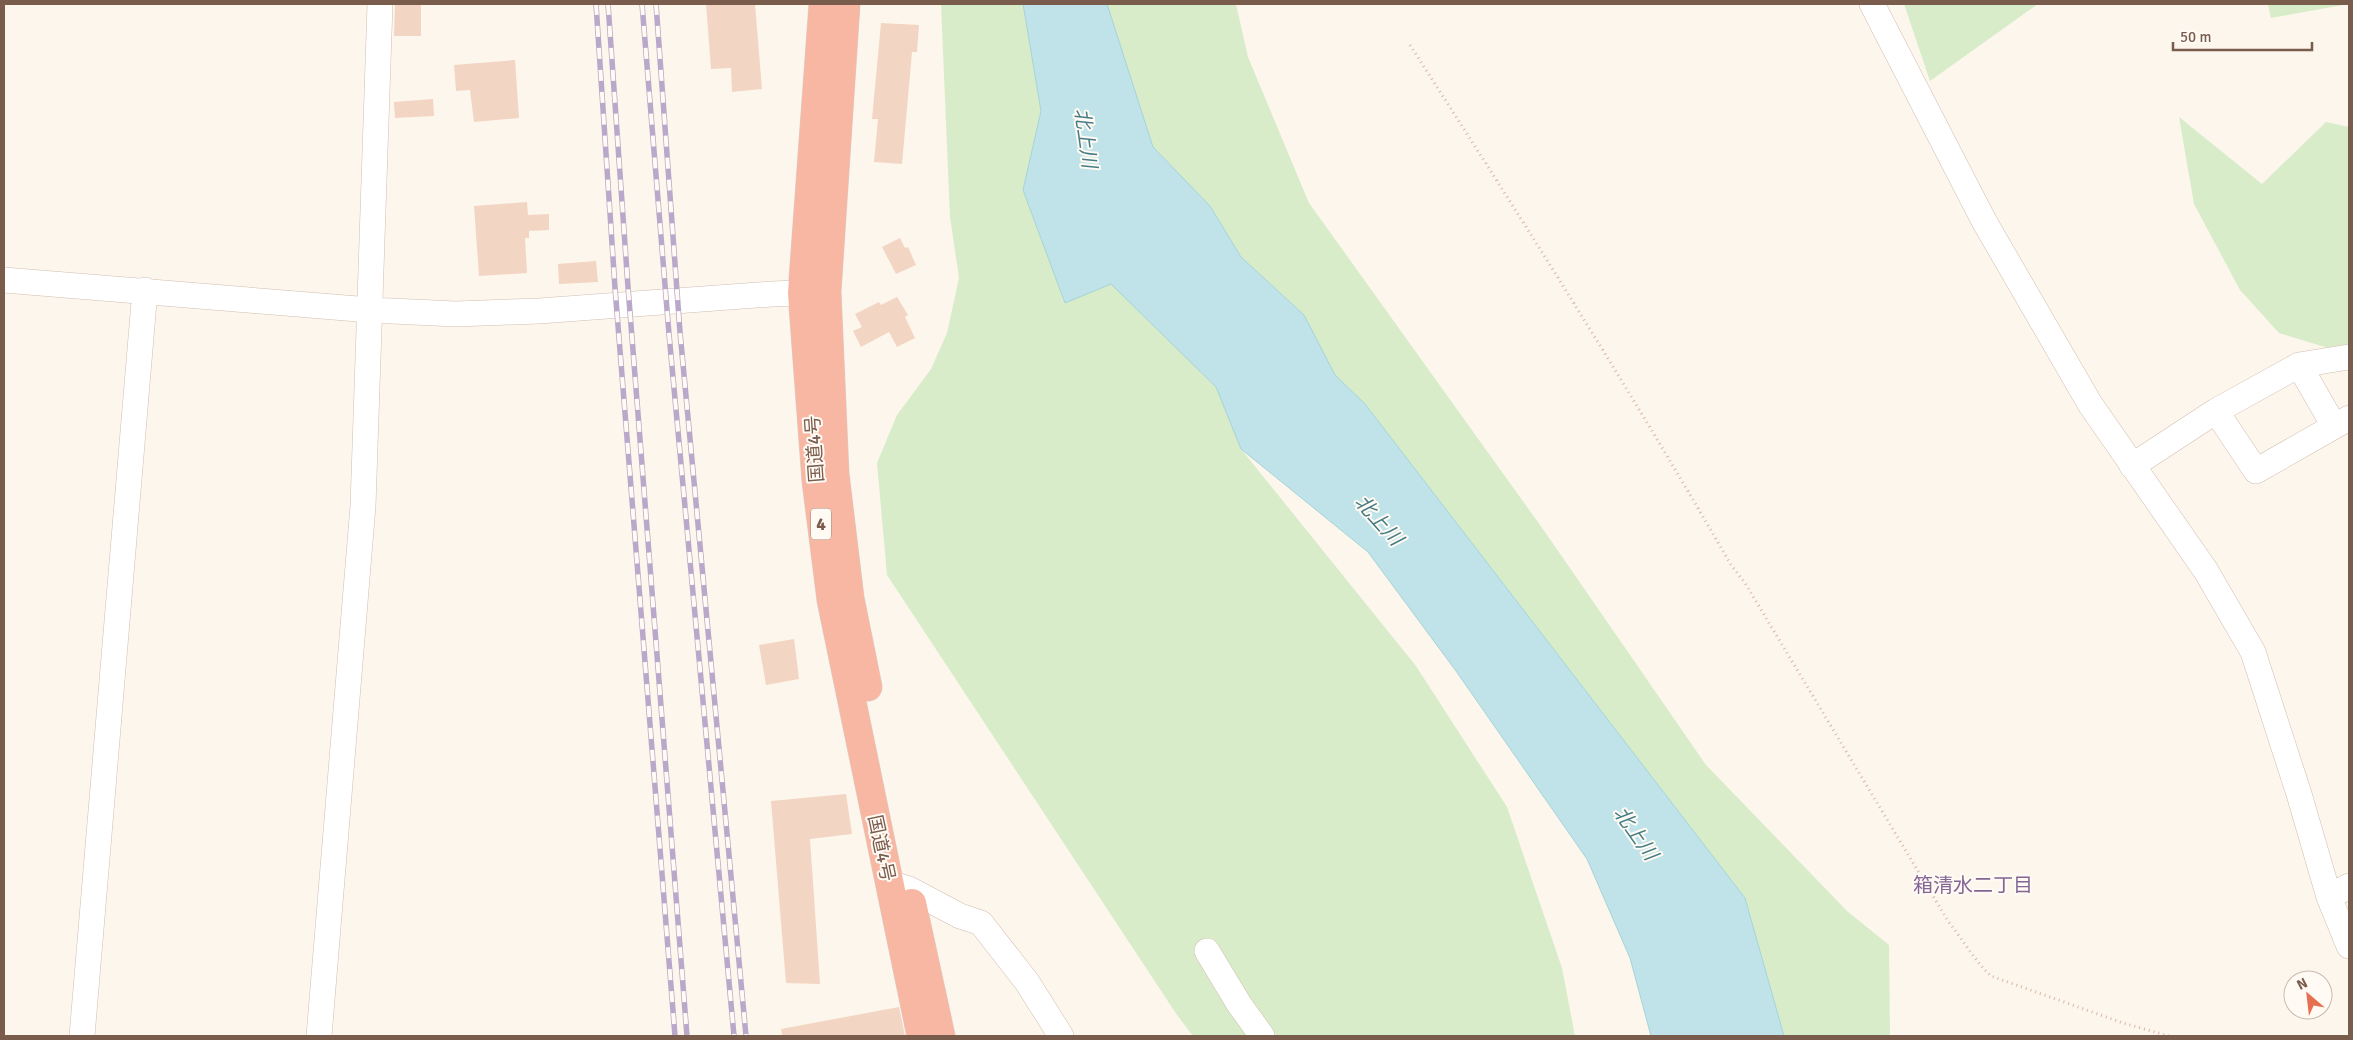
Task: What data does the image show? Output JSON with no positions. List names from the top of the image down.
{
  "streets": {
    "highway": ["国道4号", "4"]
  },
  "districts": ["箱清水二丁目"],
  "water": ["北上川"],
  "scale_bar": "50 m",
  "north": "top left"
}
